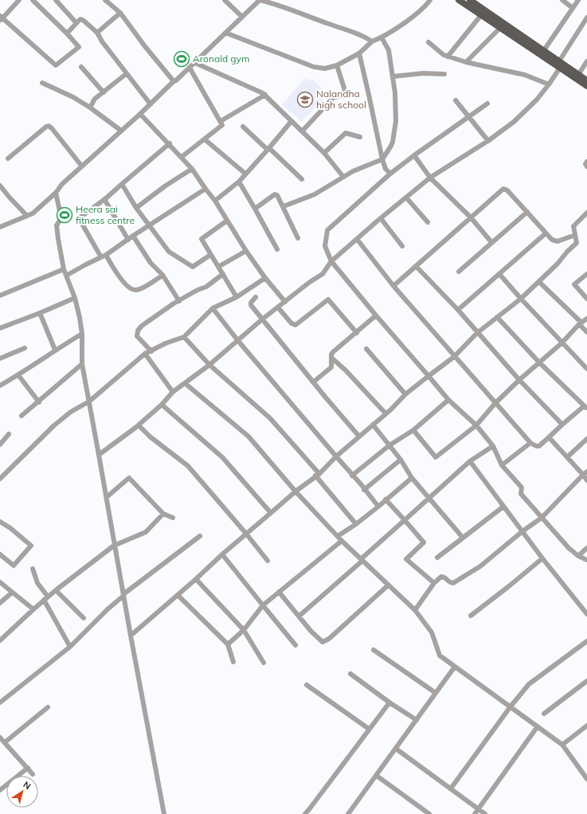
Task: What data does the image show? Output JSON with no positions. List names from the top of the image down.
{
  "places": {
    "sports": ["Aronald gym", "Heera sai fitness centre"],
    "school or university": ["Nalandha high school"]
  },
  "north": "top right"
}
